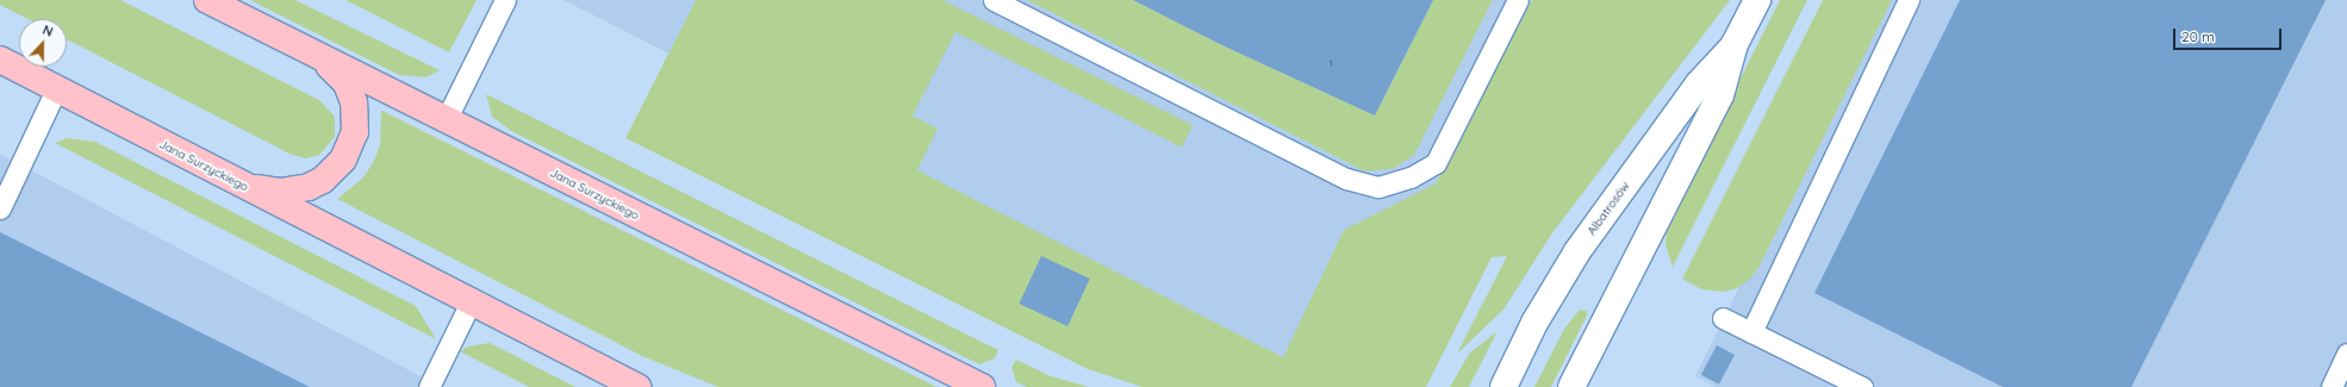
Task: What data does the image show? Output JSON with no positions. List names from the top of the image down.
{
  "streets": {
    "main road": ["Jana Surzyckiego"],
    "street": ["Albatrosów"]
  },
  "house_numbers": ["1"],
  "scale_bar": "20 m",
  "north": "top"
}
